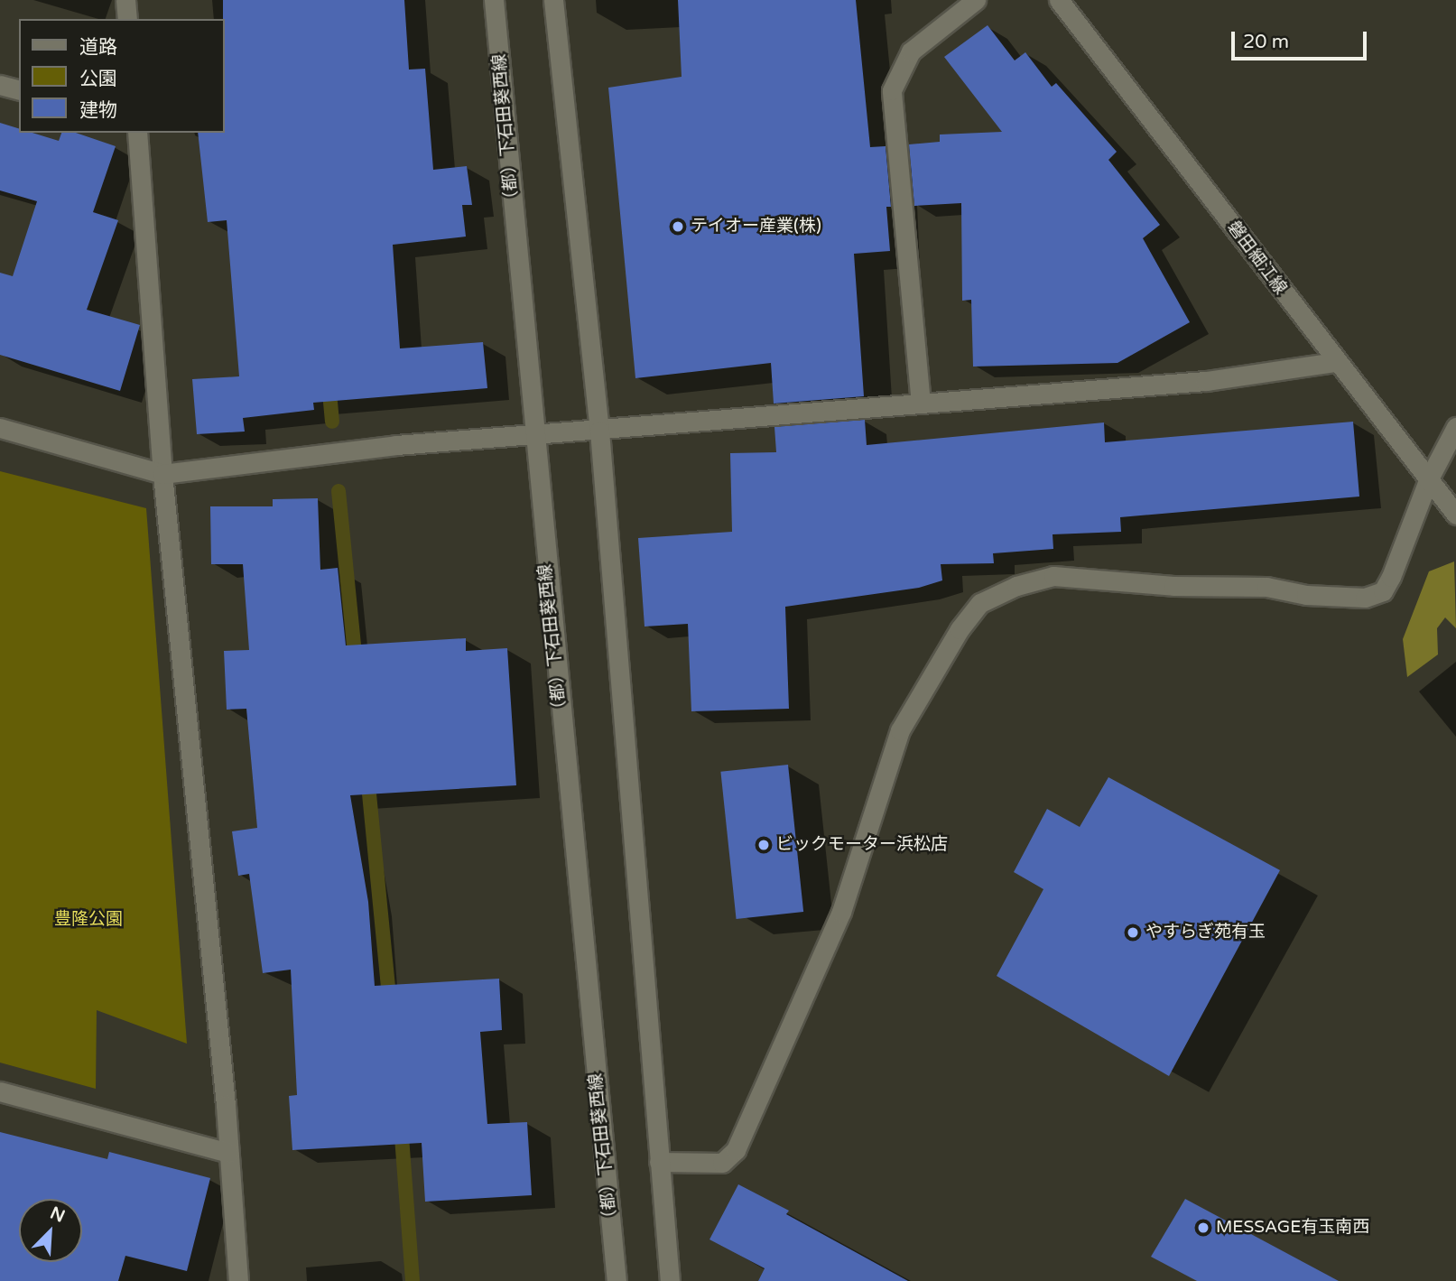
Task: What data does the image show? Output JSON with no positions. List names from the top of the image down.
{
  "streets": {
    "street": ["（都）下石田葵西線", "磐田細江線"]
  },
  "parks": ["豊隆公園"],
  "places": [
    "テイオー産業(株)",
    "ビックモーター浜松店",
    "やすらぎ苑有玉",
    "MESSAGE有玉南西"
  ],
  "legend": ["道路", "公園", "建物"],
  "scale_bar": "20 m",
  "north": "top right"
}
